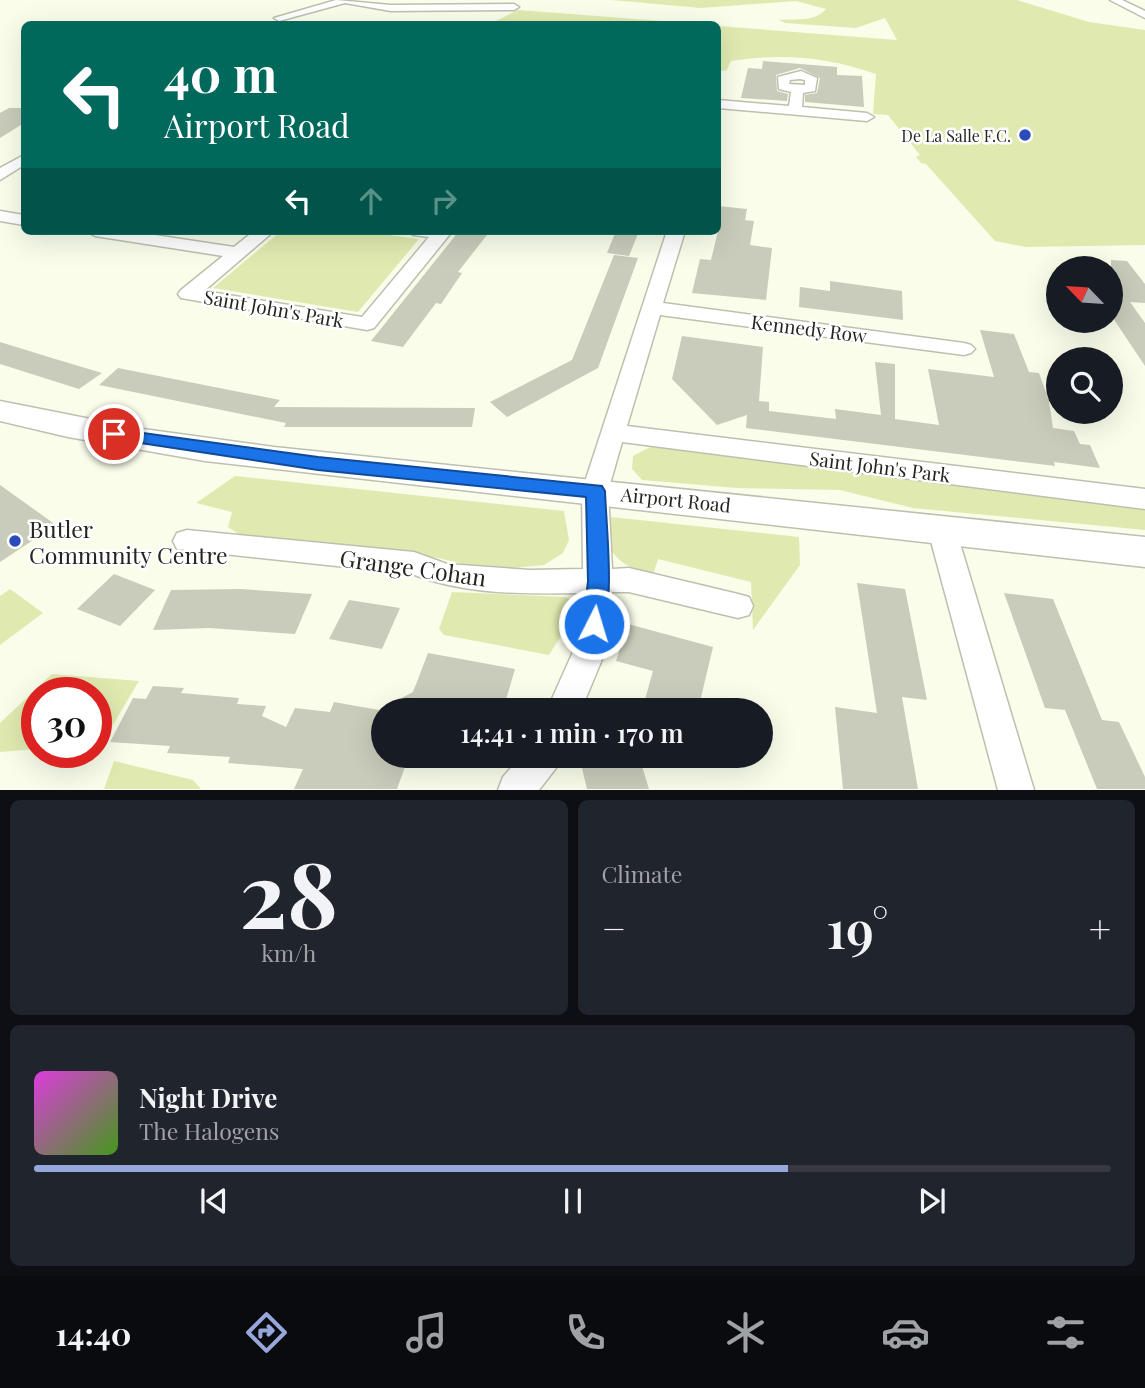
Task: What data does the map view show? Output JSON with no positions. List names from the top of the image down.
{
  "streets": {
    "main road": ["Airport Road"],
    "street": ["Saint John's Park", "Kennedy Row", "Grange Cohan"]
  },
  "places": ["De La Salle F.C.", "Butler Community Centre"],
  "north": "top left",
  "page": {
    "turn": ["40 m", "Airport Road"],
    "limit": "30",
    "trip": "14:41 · 1 min · 170 m",
    "tile": [
      ["28", "km/h"],
      "Climate"
    ],
    "heat": ["−", "19°", "+"],
    "song": ["Night Drive", "The Halogens"],
    "tabs": "14:40"
  }
}
